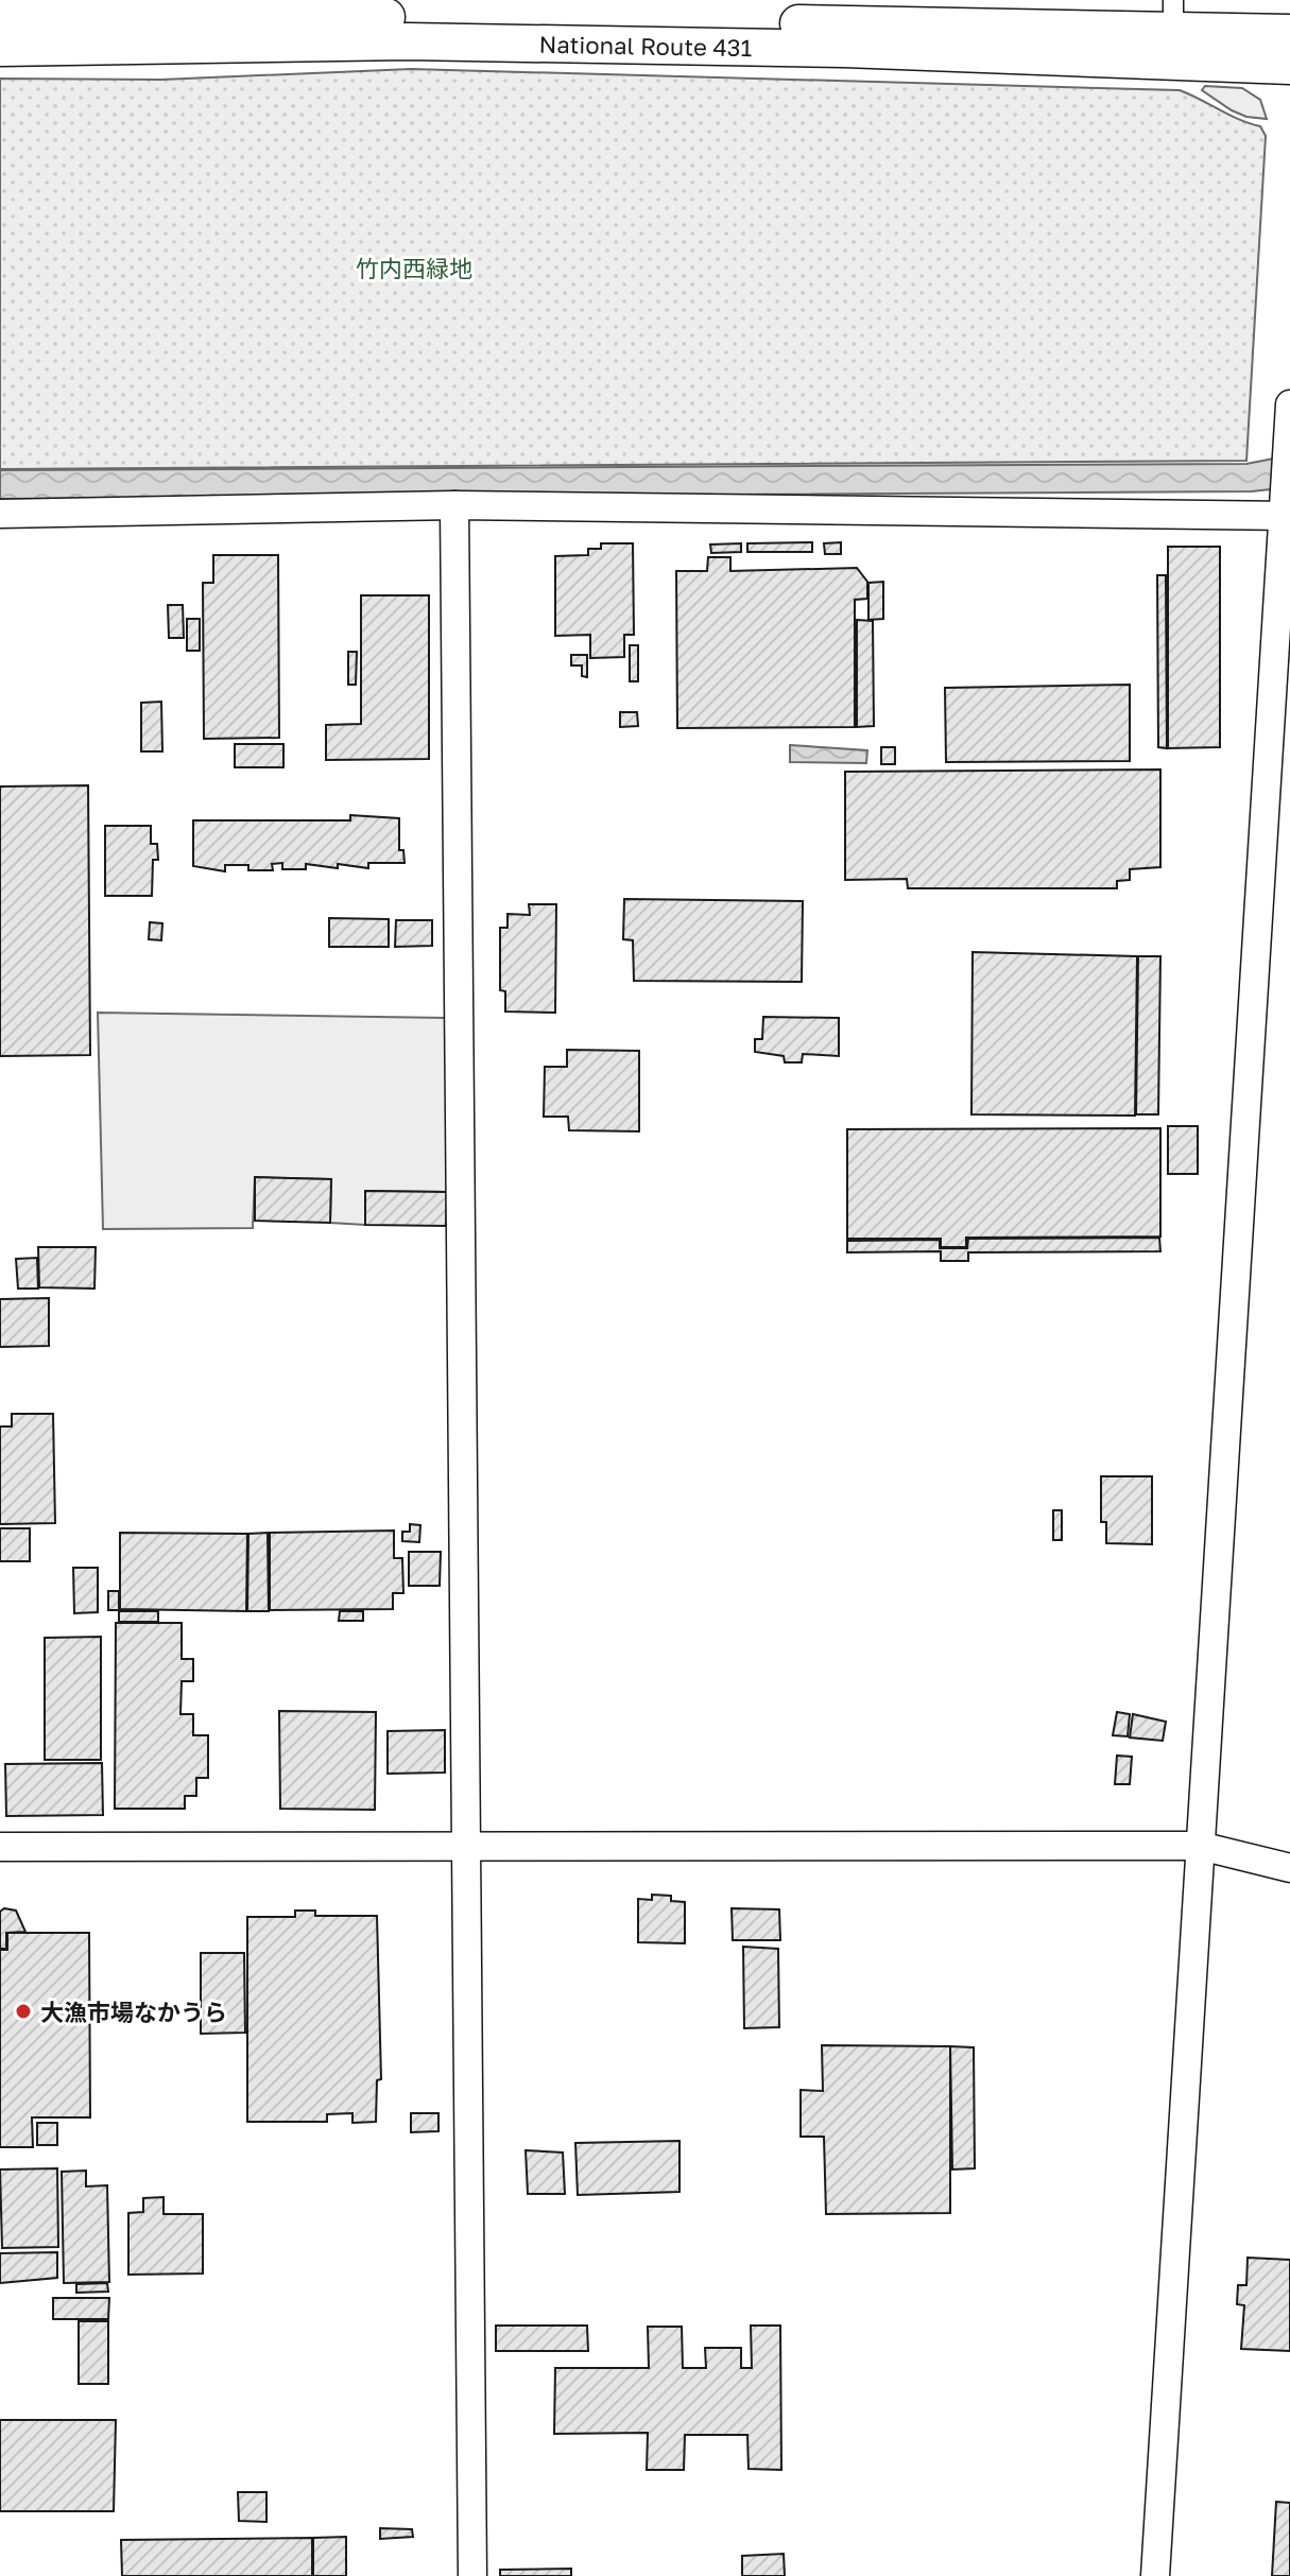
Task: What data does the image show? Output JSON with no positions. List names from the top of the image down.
{
  "streets": {
    "highway": ["National Route 431"]
  },
  "parks": ["竹内西緑地"],
  "places": ["大漁市場なかうら"]
}
